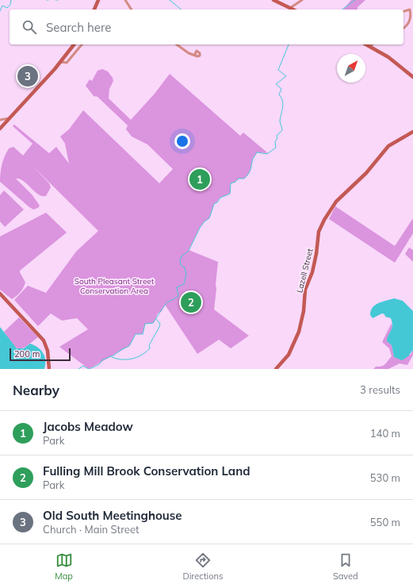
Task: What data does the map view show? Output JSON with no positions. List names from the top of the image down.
{
  "streets": {
    "street": ["Lazell Street"]
  },
  "parks": ["South Pleasant Street Conservation Area"],
  "scale_bar": "200 m",
  "north": "top right",
  "page": {
    "search": "Search here",
    "pins": ["3", "1", "2"],
    "scale": "200 m",
    "heading": ["Nearby", "3 results"],
    "list": [
      {
        "mark": "1",
        "name": "Jacobs Meadow",
        "note": "Park",
        "value": "140 m"
      },
      {
        "mark": "2",
        "name": "Fulling Mill Brook Conservation Land",
        "note": "Park",
        "value": "530 m"
      },
      {
        "mark": "3",
        "name": "Old South Meetinghouse",
        "note": "Church · Main Street",
        "value": "550 m"
      }
    ],
    "nav": ["Map", "Directions", "Saved"]
  }
}
